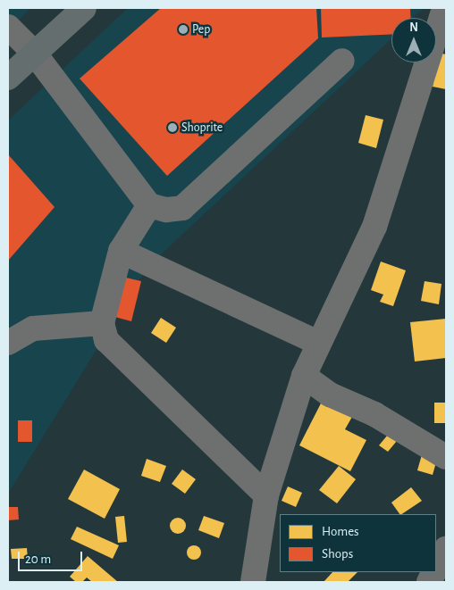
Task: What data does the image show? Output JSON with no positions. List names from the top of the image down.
{
  "places": ["Pep", "Shoprite"],
  "legend": ["Homes", "Shops"],
  "scale_bar": "20 m",
  "north": "top"
}
